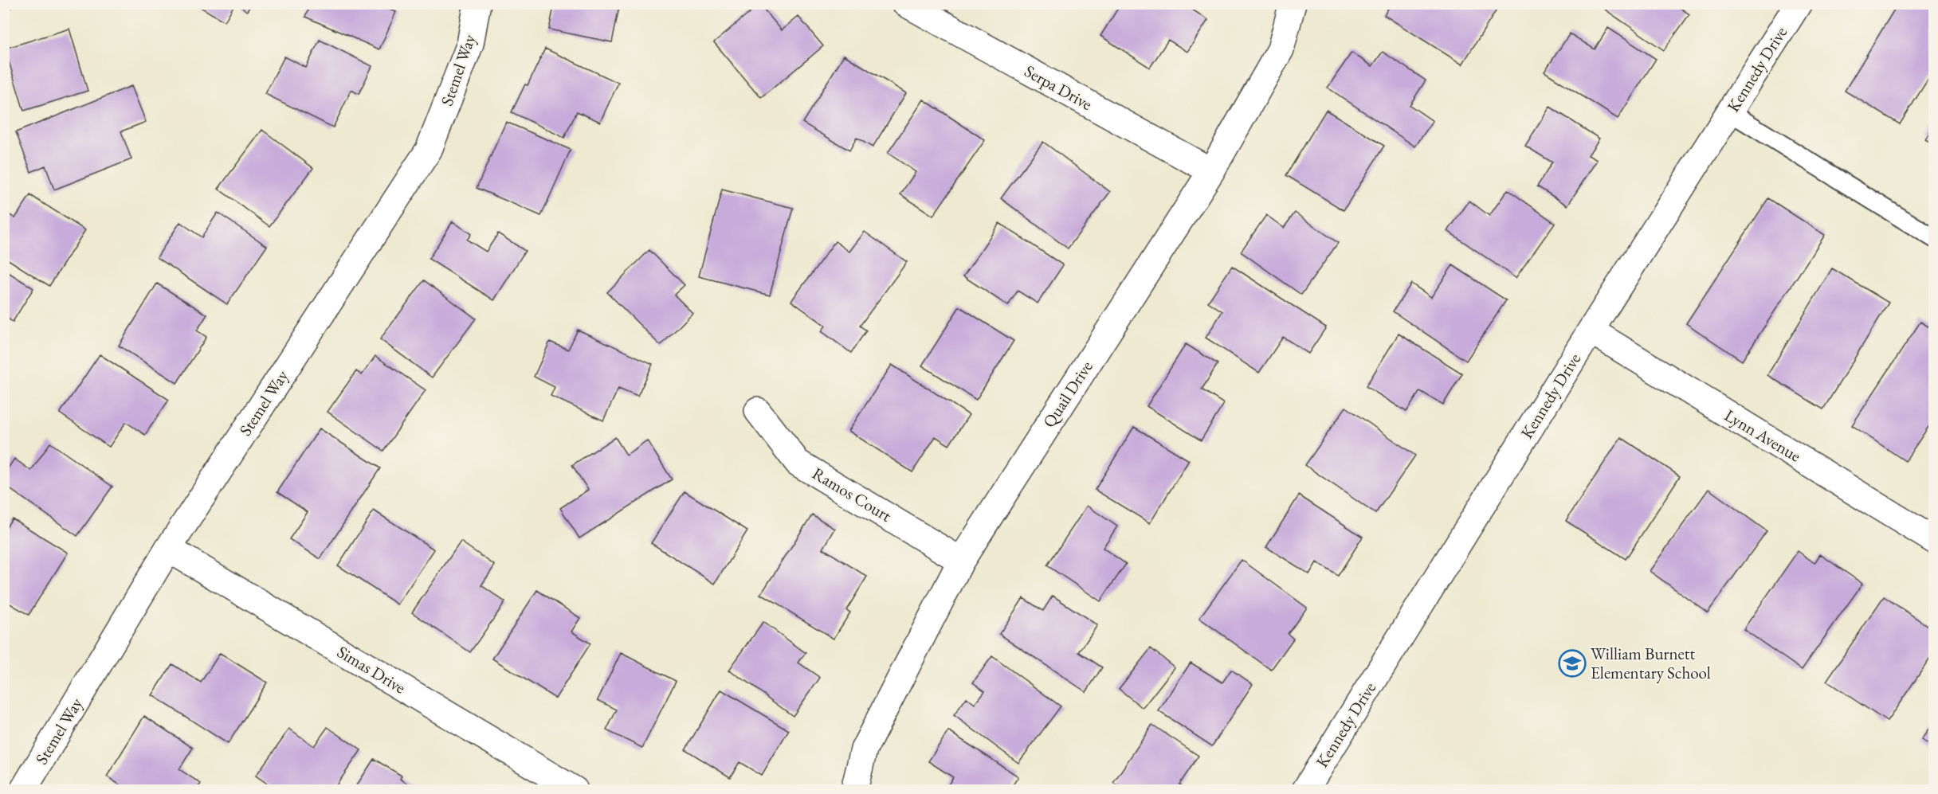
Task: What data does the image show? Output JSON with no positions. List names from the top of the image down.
{
  "streets": {
    "street": [
      "Kennedy Drive",
      "Stemel Way",
      "Serpa Drive",
      "Quail Drive",
      "Lynn Avenue",
      "Ramos Court",
      "Simas Drive"
    ]
  },
  "crossings": [
    ["Kennedy Drive", "Lynn Avenue"],
    ["Stemel Way", "Simas Drive"],
    ["Serpa Drive", "Quail Drive"],
    ["Quail Drive", "Ramos Court"]
  ],
  "places": {
    "school or university": ["William Burnett Elementary School"]
  }
}
